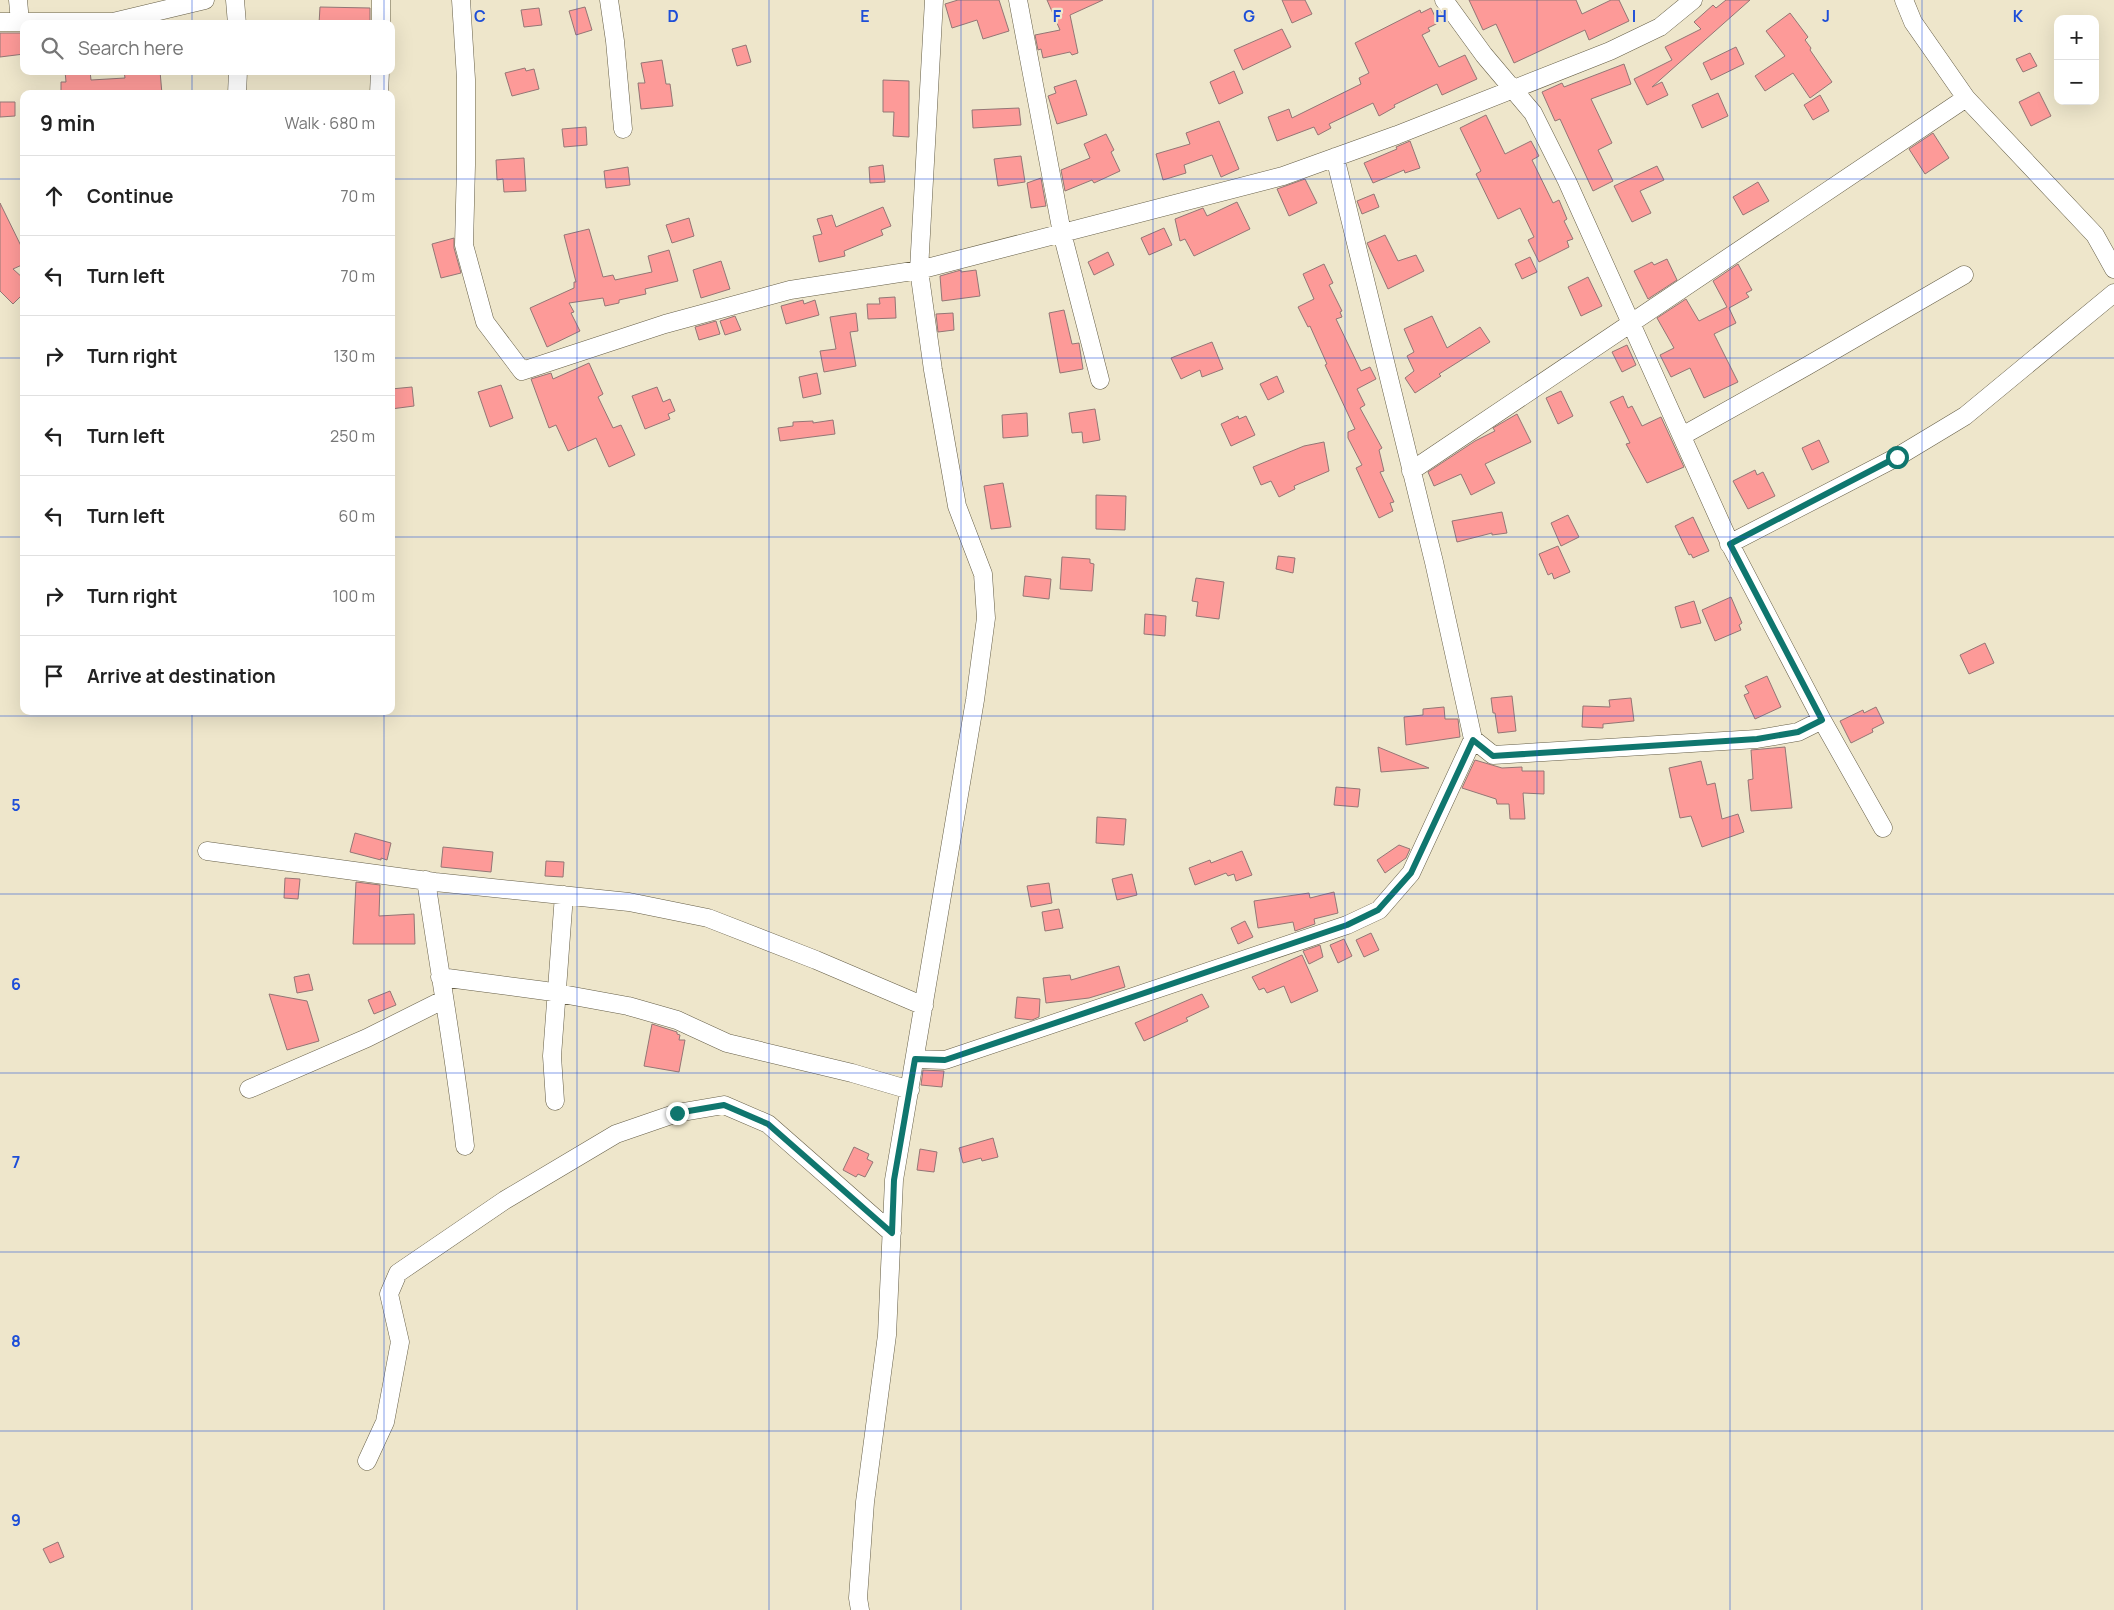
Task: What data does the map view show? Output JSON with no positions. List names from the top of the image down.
{
  "page": {
    "map_buttons": ["+", "−"],
    "search": "Search here",
    "heading": ["9 min", "Walk · 680 m"],
    "list": [
      ["Continue", "70 m"],
      ["Turn left", "70 m"],
      ["Turn right", "130 m"],
      ["Turn left", "250 m"],
      ["Turn left", "60 m"],
      ["Turn right", "100 m"],
      "Arrive at destination"
    ]
  },
  "grid": {
    "columns": [
      "C",
      "D",
      "E",
      "F",
      "G",
      "H",
      "I",
      "J",
      "K"
    ],
    "rows": [
      "5",
      "6",
      "7",
      "8",
      "9"
    ]
  }
}
